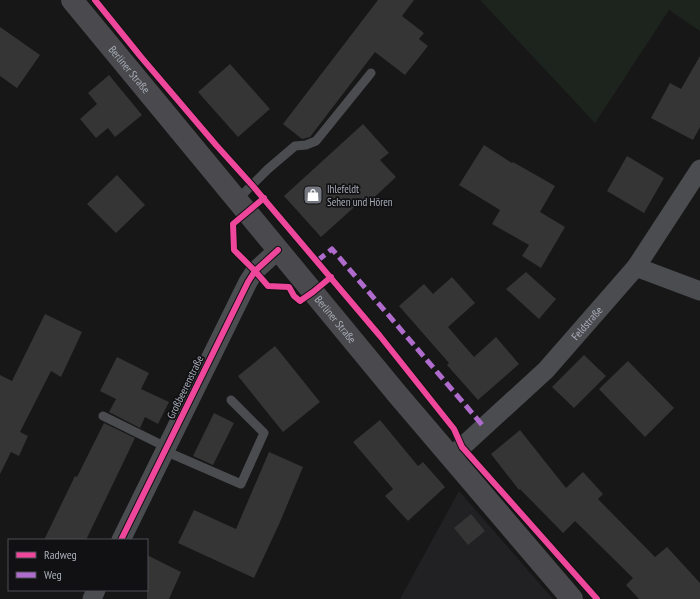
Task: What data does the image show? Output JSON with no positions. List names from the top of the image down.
{
  "streets": {
    "main road": ["Berliner Straße"],
    "street": ["Feldstraße", "Großbeerenstraße"]
  },
  "crossings": [
    ["Berliner Straße", "Feldstraße"],
    ["Berliner Straße", "Großbeerenstraße"]
  ],
  "places": {
    "shop": ["Ihlefeldt Sehen und Hören"]
  },
  "legend": ["Radweg", "Weg"]
}
